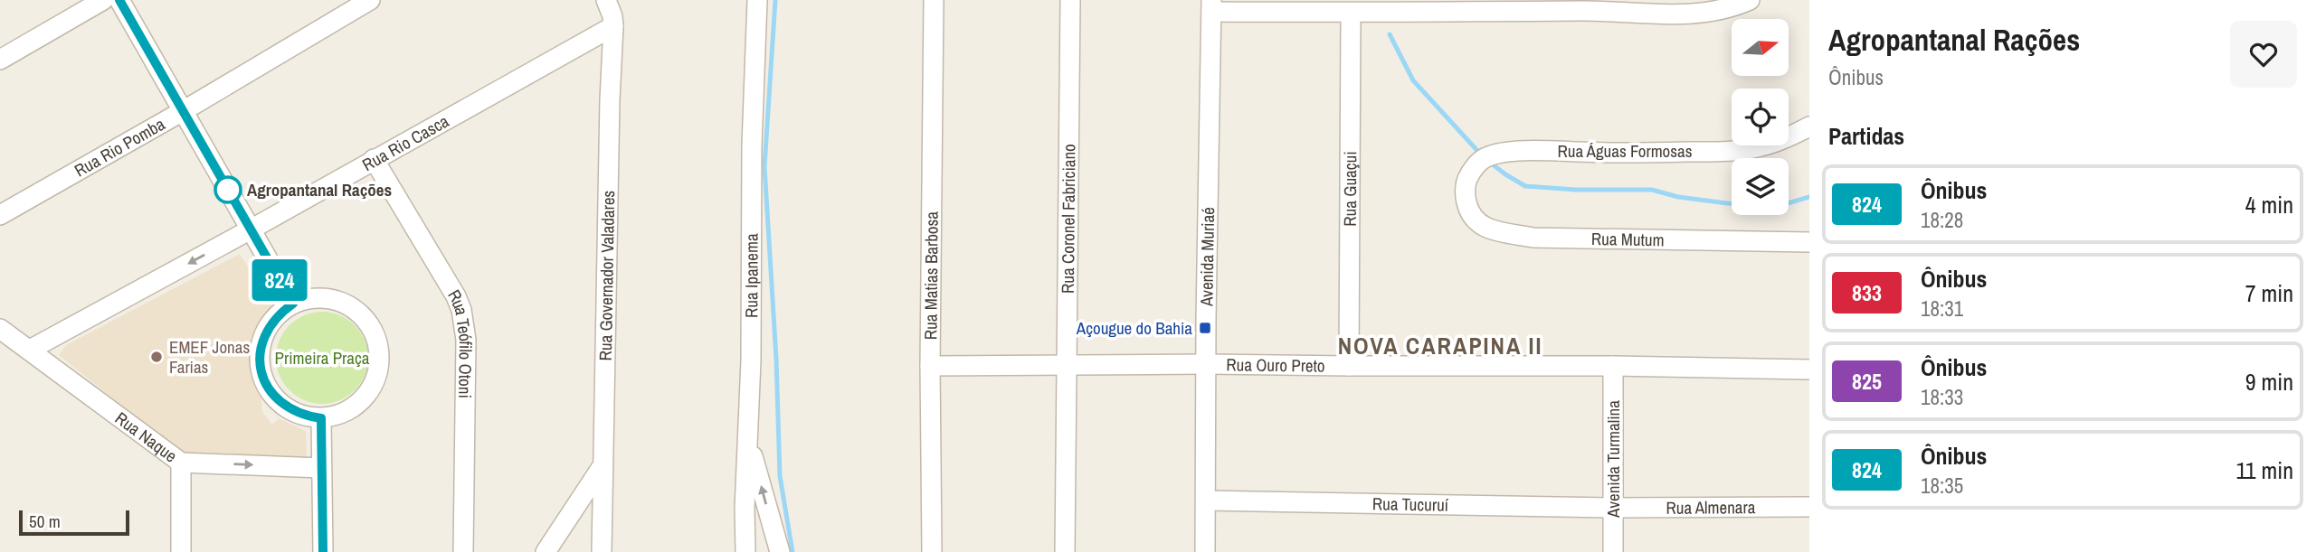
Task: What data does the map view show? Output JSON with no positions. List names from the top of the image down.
{
  "streets": {
    "street": [
      "Rua Rio Casca",
      "Rua Rio Pomba",
      "Rua Águas Formosas",
      "Rua Guaçui",
      "Rua Coronel Fabriciano",
      "Rua Mutum",
      "Avenida Muriaé",
      "Rua Governador Valadares",
      "Rua Matias Barbosa",
      "Rua Ipanema",
      "Rua Teófilo Otoni",
      "Rua Ouro Preto",
      "Rua Naque",
      "Avenida Turmalina",
      "Rua Tucuruí",
      "Rua Almenara"
    ]
  },
  "crossings": [
    ["Rua Rio Casca", "Rua Governador Valadares"],
    ["Rua Rio Casca", "Rua Teófilo Otoni"],
    ["Rua Rio Casca", "Rua Naque"],
    ["Rua Águas Formosas", "Rua Mutum"],
    ["Rua Guaçui", "Rua Ouro Preto"],
    ["Rua Coronel Fabriciano", "Rua Ouro Preto"],
    ["Avenida Muriaé", "Rua Ouro Preto"],
    ["Avenida Muriaé", "Rua Tucuruí"],
    ["Rua Matias Barbosa", "Rua Ouro Preto"],
    ["Rua Ouro Preto", "Avenida Turmalina"],
    ["Avenida Turmalina", "Rua Tucuruí"],
    ["Avenida Turmalina", "Rua Almenara"],
    ["Rua Tucuruí", "Rua Almenara"]
  ],
  "one_way": ["Rua Rio Casca", "Rua Naque"],
  "districts": ["NOVA CARAPINA II"],
  "parks": ["Primeira Praça"],
  "places": {
    "other": ["Agropantanal Rações", "EMEF Jonas Farias"],
    "transit": ["Açougue do Bahia"]
  },
  "lines": ["bus line 824"],
  "scale_bar": "50 m",
  "north": "right",
  "page": {
    "on_map": "824",
    "heading": [
      ["Agropantanal Rações", "Ônibus"],
      "Partidas"
    ],
    "list": [
      {
        "mark": "824",
        "name": "Ônibus",
        "note": "18:28",
        "value": "4 min"
      },
      {
        "mark": "833",
        "name": "Ônibus",
        "note": "18:31",
        "value": "7 min"
      },
      {
        "mark": "825",
        "name": "Ônibus",
        "note": "18:33",
        "value": "9 min"
      },
      {
        "mark": "824",
        "name": "Ônibus",
        "note": "18:35",
        "value": "11 min"
      }
    ],
    "scale": "50 m"
  }
}
